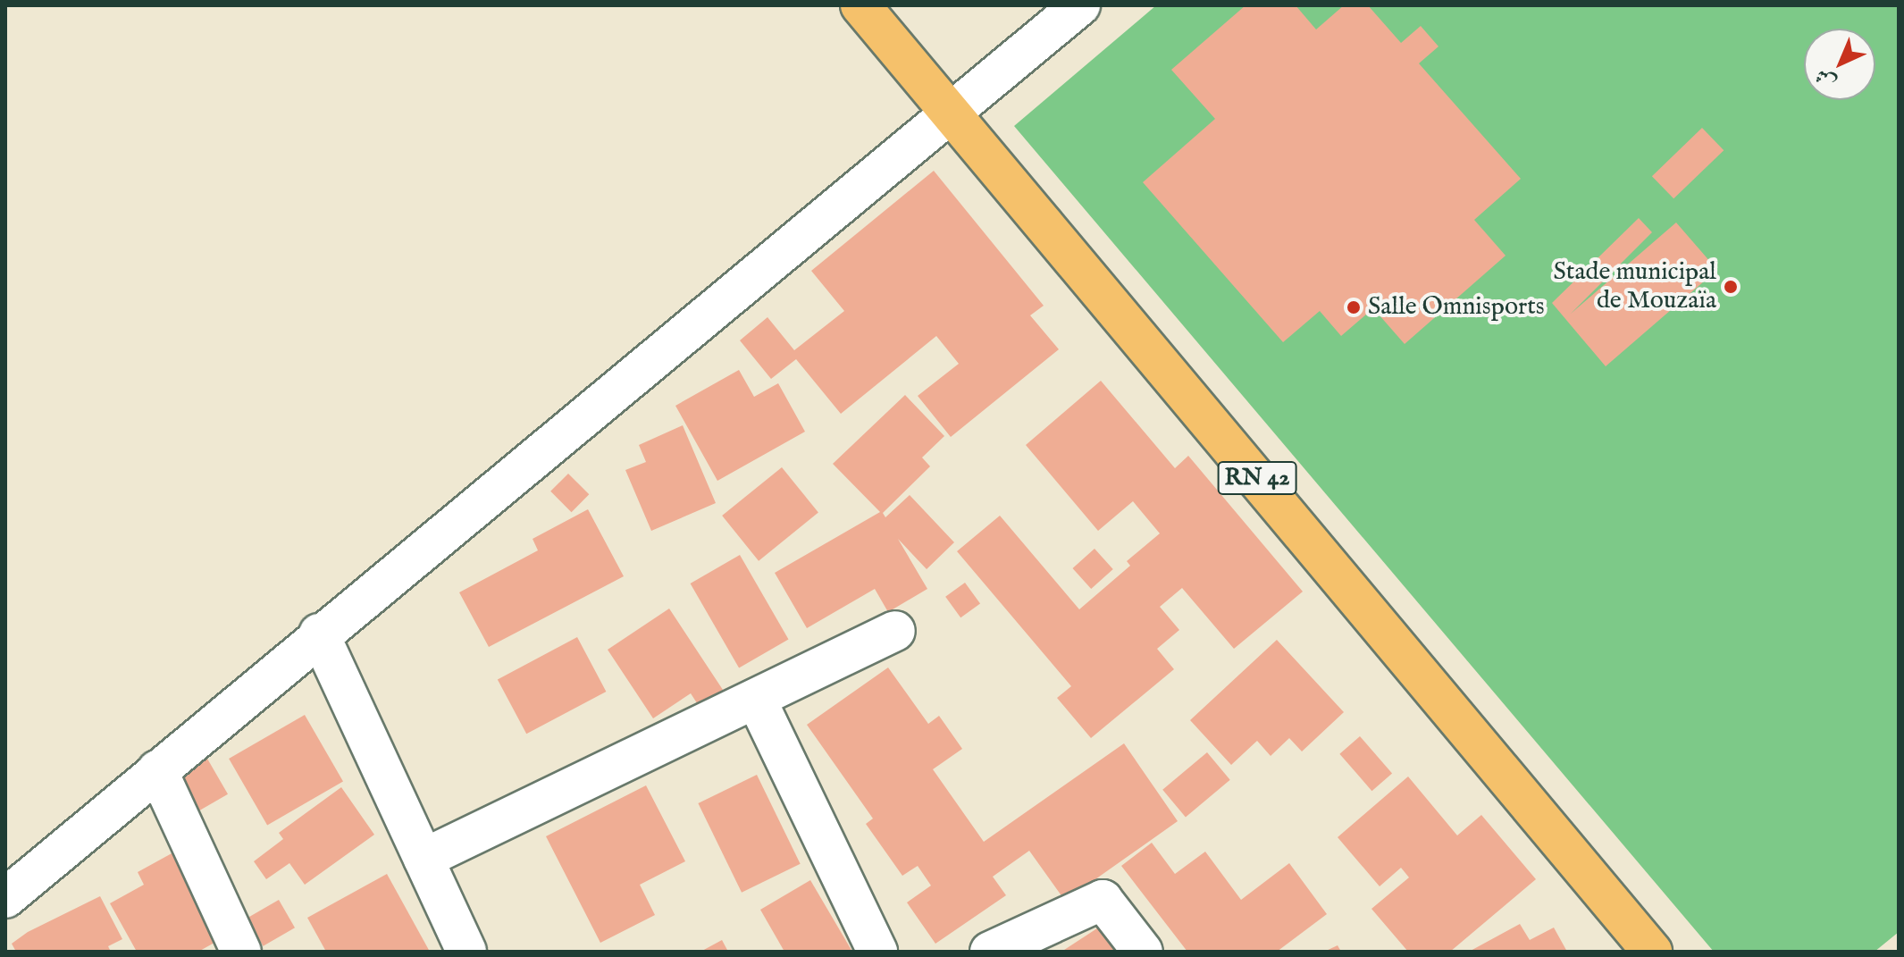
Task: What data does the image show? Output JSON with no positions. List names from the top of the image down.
{
  "streets": {
    "main road": ["RN 42"]
  },
  "places": ["Stade municipal de Mouzaïa", "Salle Omnisports"],
  "north": "bottom left"
}
